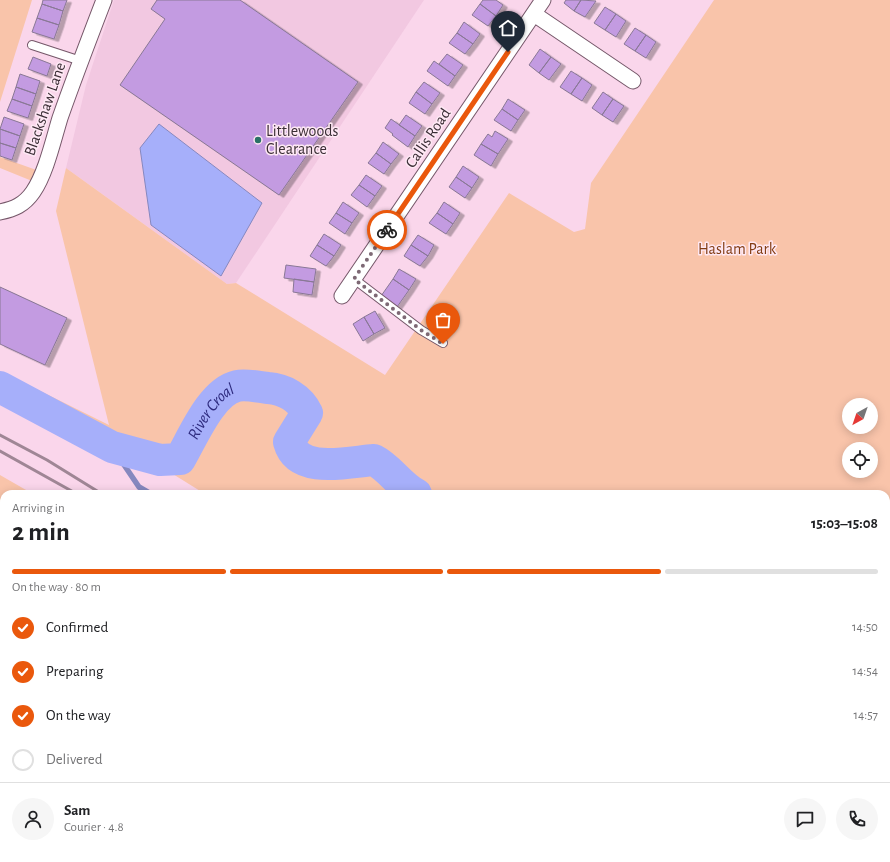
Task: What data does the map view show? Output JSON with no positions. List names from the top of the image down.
{
  "streets": {
    "street": ["Blackshaw Lane", "Callis Road"]
  },
  "water": ["River Croal"],
  "parks": ["Haslam Park"],
  "places": ["Littlewoods Clearance"],
  "north": "bottom left",
  "page": {
    "heading": ["2 min", "Arriving in", "15:03–15:08"],
    "panel": ["Sam", "Courier · 4.8"],
    "bar": "On the way · 80 m",
    "list": [
      ["Confirmed", "14:50"],
      ["Preparing", "14:54"],
      ["On the way", "14:57"],
      "Delivered"
    ]
  }
}
